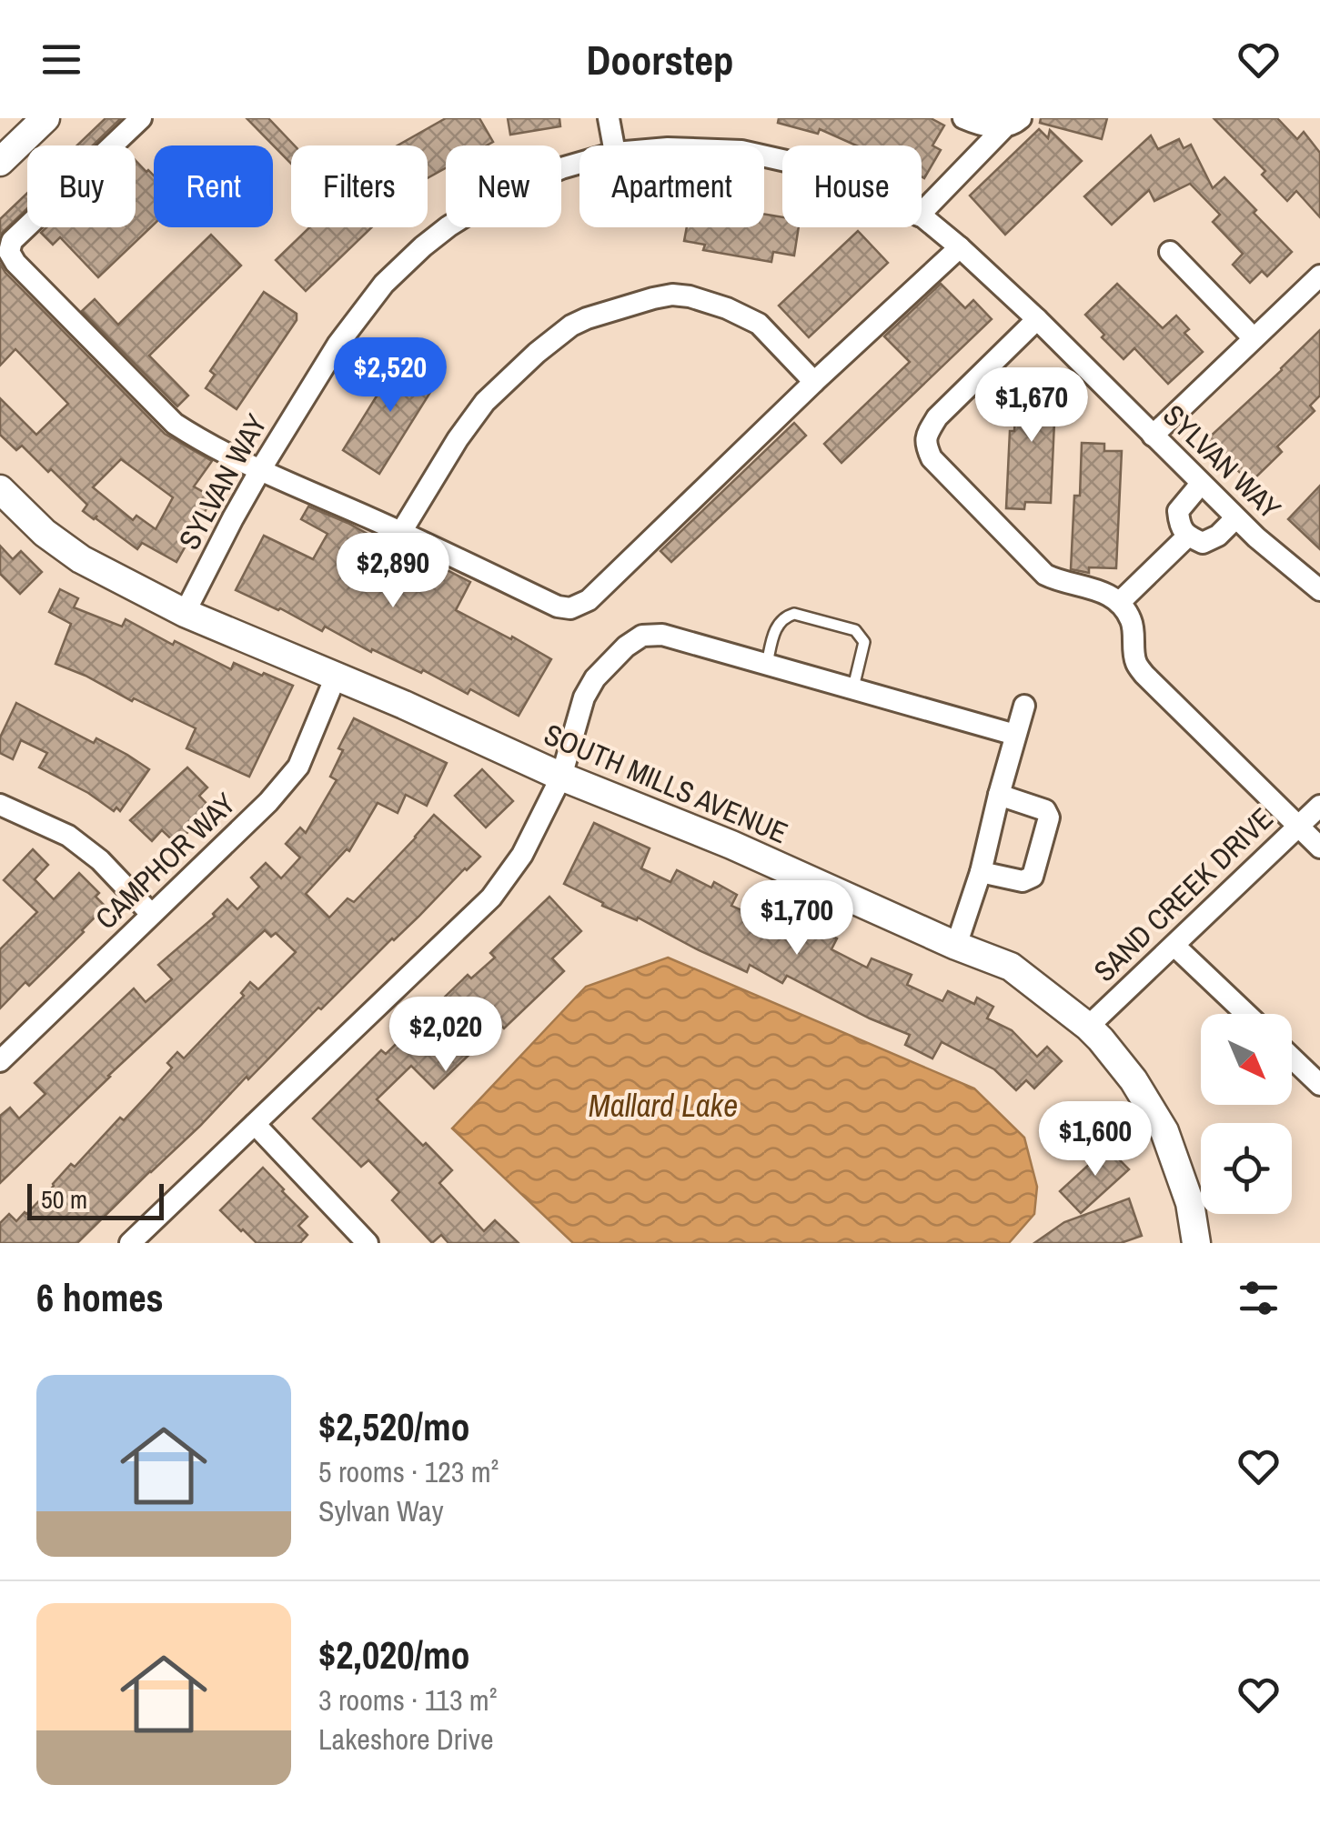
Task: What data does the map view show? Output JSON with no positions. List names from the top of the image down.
{
  "streets": {
    "street": [
      "SYLVAN WAY",
      "SOUTH MILLS AVENUE",
      "CAMPHOR WAY",
      "SAND CREEK DRIVE"
    ]
  },
  "crossings": [
    ["SYLVAN WAY", "SOUTH MILLS AVENUE"],
    ["SOUTH MILLS AVENUE", "CAMPHOR WAY"],
    ["SOUTH MILLS AVENUE", "SAND CREEK DRIVE"]
  ],
  "water": ["Mallard Lake"],
  "scale_bar": "50 m",
  "north": "bottom right",
  "page": {
    "header": "Doorstep",
    "chip": [
      "Buy",
      "Rent",
      "Filters",
      "New",
      "Apartment",
      "House"
    ],
    "price": [
      "$2,520",
      "$1,670",
      "$2,890",
      "$1,700",
      "$2,020",
      "$1,600"
    ],
    "scale": "50 m",
    "heading": "6 homes",
    "list": [
      {
        "name": "$2,520/mo",
        "note": "5 rooms · 123 m² · Sylvan Way"
      },
      {
        "name": "$2,020/mo",
        "note": "3 rooms · 113 m² · Lakeshore Drive"
      }
    ]
  }
}
